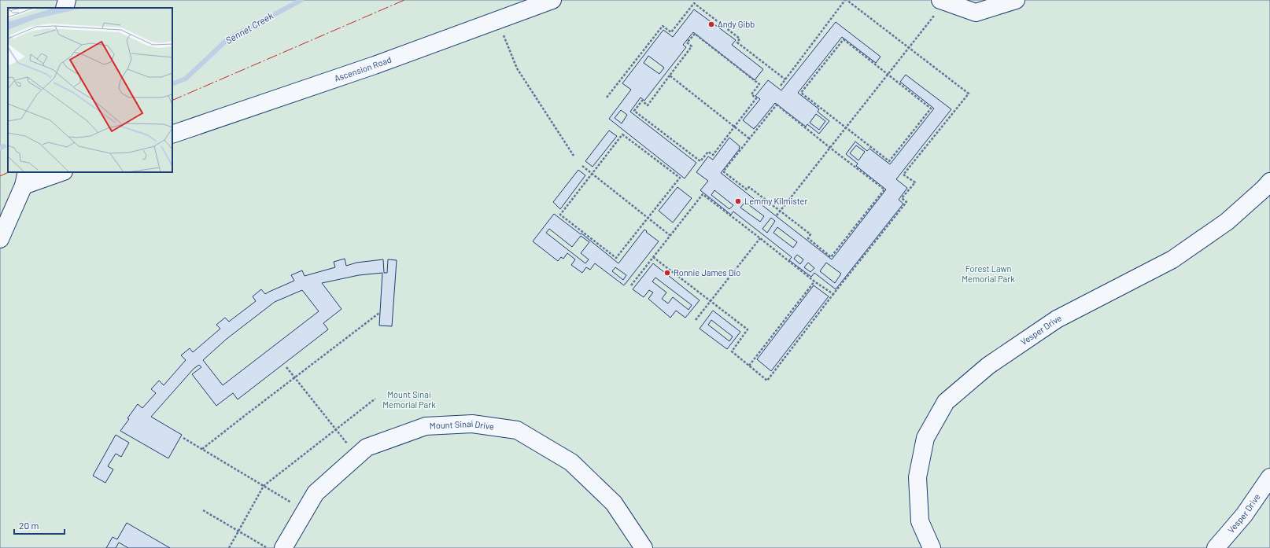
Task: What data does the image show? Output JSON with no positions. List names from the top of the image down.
{
  "streets": {
    "lane": ["Ascension Road", "Vesper Drive", "Mount Sinai Drive"]
  },
  "water": ["Sennet Creek"],
  "parks": ["Forest Lawn Memorial Park", "Mount Sinai Memorial Park"],
  "places": ["Andy Gibb", "Lemmy Kilmister", "Ronnie James Dio"],
  "scale_bar": "20 m"
}
